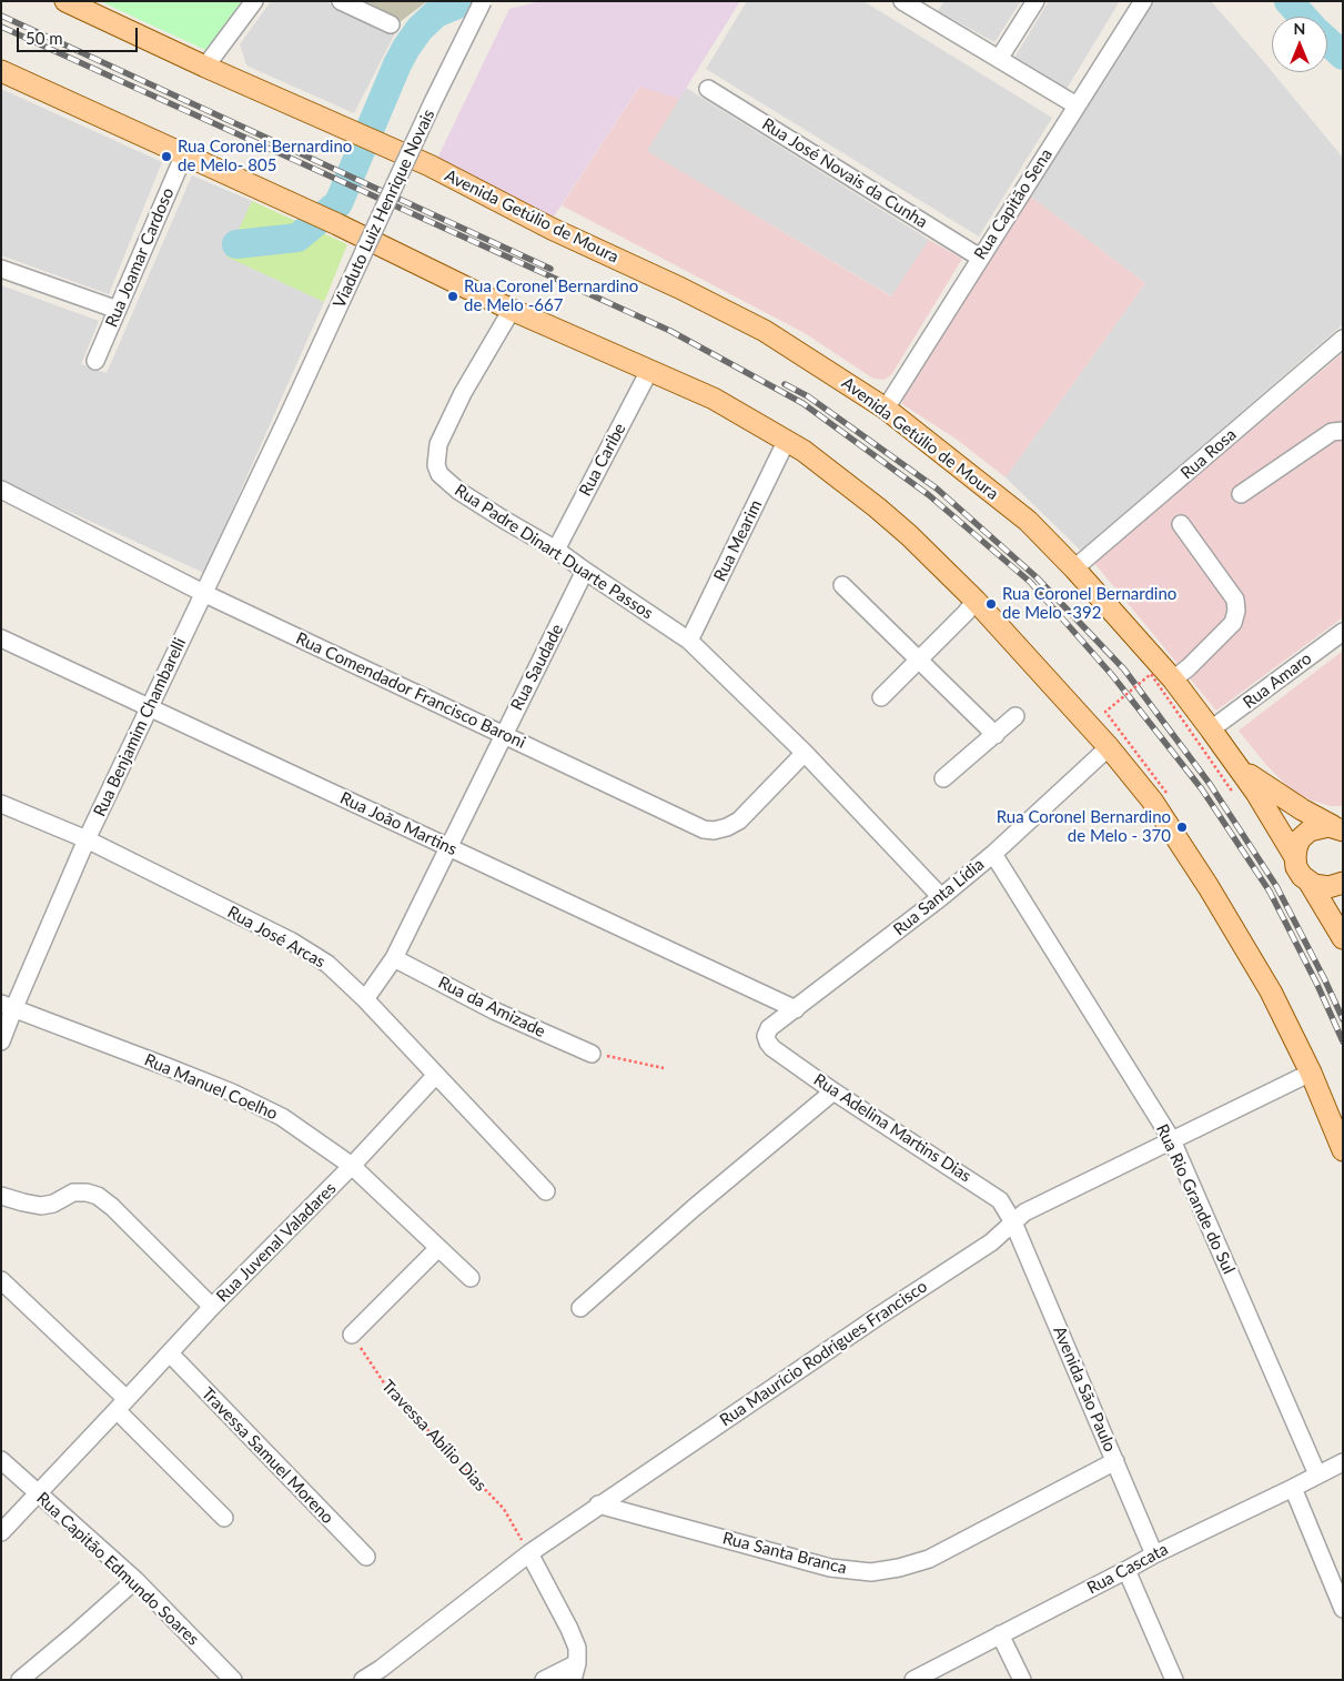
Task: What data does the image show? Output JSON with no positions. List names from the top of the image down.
{
  "streets": {
    "main road": ["Avenida Getúlio de Moura"],
    "street": [
      "Rua José Novais da Cunha",
      "Rua Capitão Sena",
      "Viaduto Luiz Henrique Novais",
      "Rua Joamar Cardoso",
      "Rua Rosa",
      "Rua Caribe",
      "Rua Mearim",
      "Rua Padre Dinart Duarte Passos",
      "Rua Saudade",
      "Rua Amaro",
      "Rua Comendador Francisco Baroni",
      "Rua Benjamim Chambarelli",
      "Rua João Martins",
      "Rua Santa Lídia",
      "Rua José Arcas",
      "Rua da Amizade",
      "Rua Manuel Coelho",
      "Rua Adelina Martins Dias",
      "Rua Rio Grande do Sul",
      "Rua Juvenal Valadares",
      "Rua Maurício Rodrigues Francisco",
      "Avenida São Paulo",
      "Travessa Samuel Moreno",
      "Rua Santa Branca",
      "Rua Capitão Edmundo Soares",
      "Rua Cascata"
    ],
    "path": ["Travessa Abílio Dias"]
  },
  "crossings": [
    ["Rua José Novais da Cunha", "Rua Capitão Sena"],
    ["Rua Capitão Sena", "Avenida Getúlio de Moura"],
    ["Viaduto Luiz Henrique Novais", "Rua Benjamim Chambarelli"],
    ["Avenida Getúlio de Moura", "Rua Rosa"],
    ["Avenida Getúlio de Moura", "Rua Amaro"],
    ["Rua Caribe", "Rua Padre Dinart Duarte Passos"],
    ["Rua Mearim", "Rua Padre Dinart Duarte Passos"],
    ["Rua Padre Dinart Duarte Passos", "Rua Saudade"],
    ["Rua Padre Dinart Duarte Passos", "Rua Comendador Francisco Baroni"],
    ["Rua Padre Dinart Duarte Passos", "Rua Santa Lídia"],
    ["Rua Saudade", "Rua Comendador Francisco Baroni"],
    ["Rua Saudade", "Rua João Martins"],
    ["Rua Saudade", "Rua José Arcas"],
    ["Rua Saudade", "Rua da Amizade"],
    ["Rua Comendador Francisco Baroni", "Rua Benjamim Chambarelli"],
    ["Rua Benjamim Chambarelli", "Rua João Martins"],
    ["Rua Benjamim Chambarelli", "Rua José Arcas"],
    ["Rua Benjamim Chambarelli", "Rua Manuel Coelho"],
    ["Rua João Martins", "Rua Santa Lídia"],
    ["Rua Santa Lídia", "Rua Adelina Martins Dias"],
    ["Rua Santa Lídia", "Rua Rio Grande do Sul"],
    ["Rua José Arcas", "Rua Juvenal Valadares"],
    ["Rua Manuel Coelho", "Rua Juvenal Valadares"],
    ["Rua Adelina Martins Dias", "Rua Maurício Rodrigues Francisco"],
    ["Rua Adelina Martins Dias", "Avenida São Paulo"],
    ["Rua Rio Grande do Sul", "Rua Maurício Rodrigues Francisco"],
    ["Rua Rio Grande do Sul", "Rua Cascata"],
    ["Rua Juvenal Valadares", "Travessa Samuel Moreno"],
    ["Rua Juvenal Valadares", "Rua Capitão Edmundo Soares"],
    ["Rua Maurício Rodrigues Francisco", "Avenida São Paulo"],
    ["Rua Maurício Rodrigues Francisco", "Travessa Abílio Dias"],
    ["Rua Maurício Rodrigues Francisco", "Rua Santa Branca"],
    ["Avenida São Paulo", "Rua Santa Branca"],
    ["Avenida São Paulo", "Rua Cascata"]
  ],
  "places": [
    "Rua Coronel Bernardino de Melo- 805",
    "Rua Coronel Bernardino de Melo -667",
    "Rua Coronel Bernardino de Melo -392",
    "Rua Coronel Bernardino de Melo - 370"
  ],
  "scale_bar": "50 m",
  "north": "top"
}
